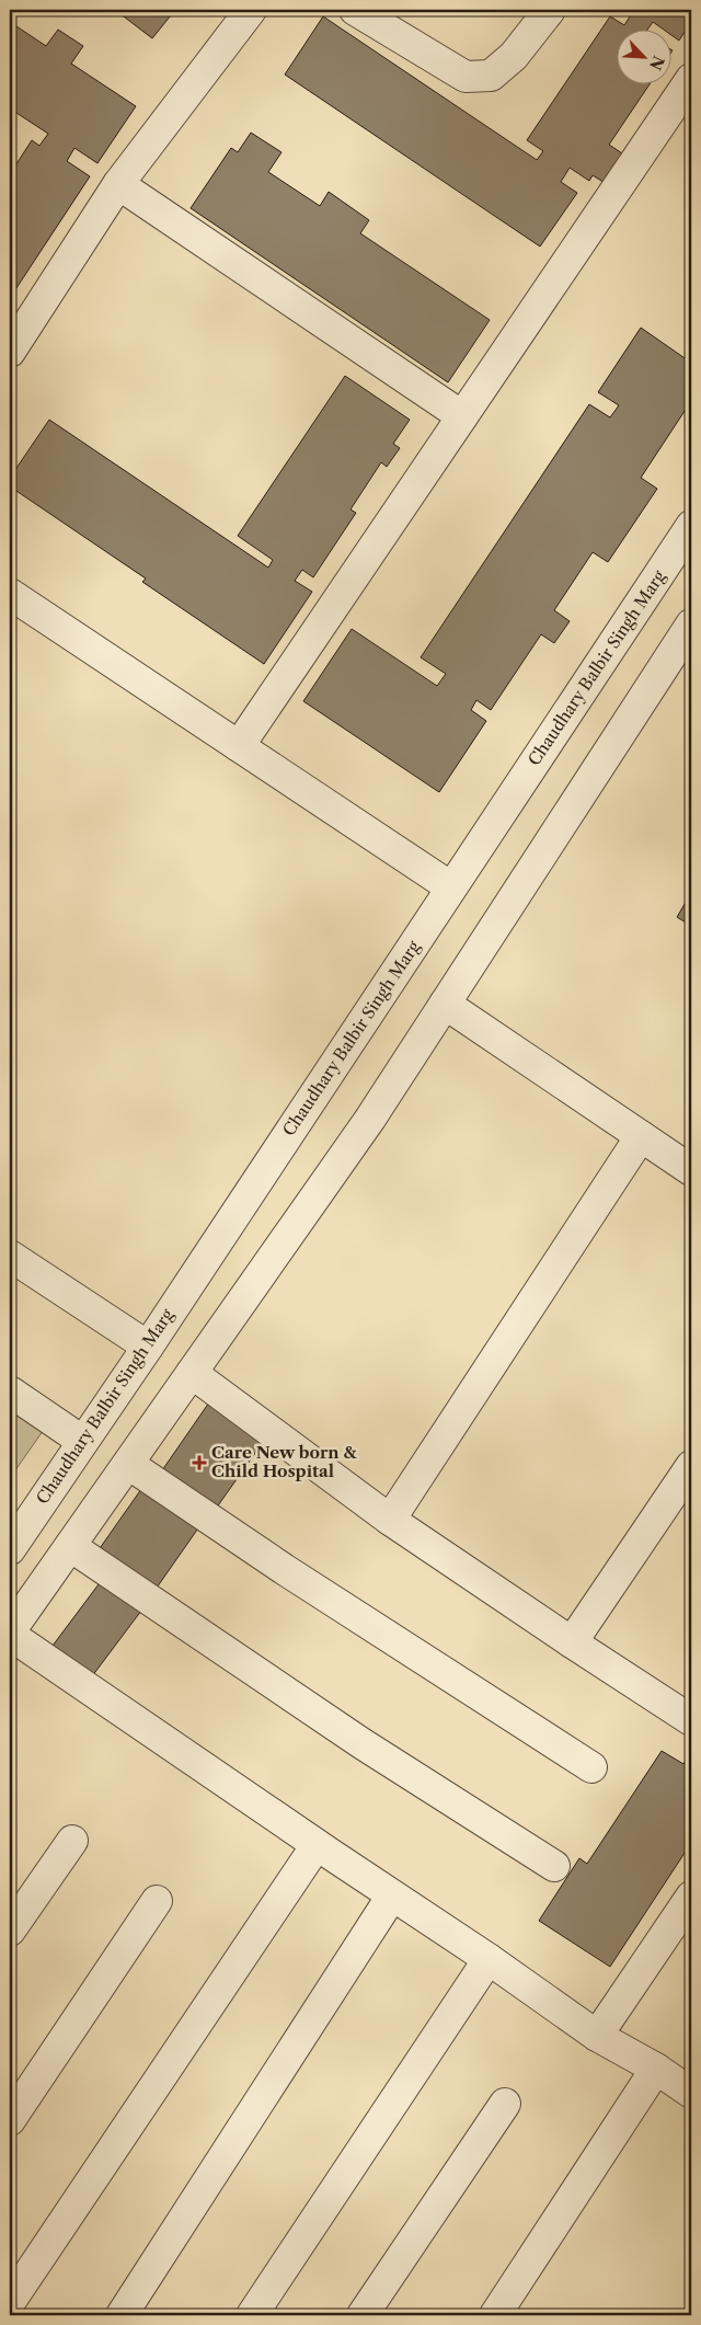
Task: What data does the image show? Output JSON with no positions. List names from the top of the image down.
{
  "streets": {
    "street": ["Chaudhary Balbir Singh Marg"]
  },
  "places": {
    "health": ["Care New born & Child Hospital"]
  },
  "north": "bottom right"
}
